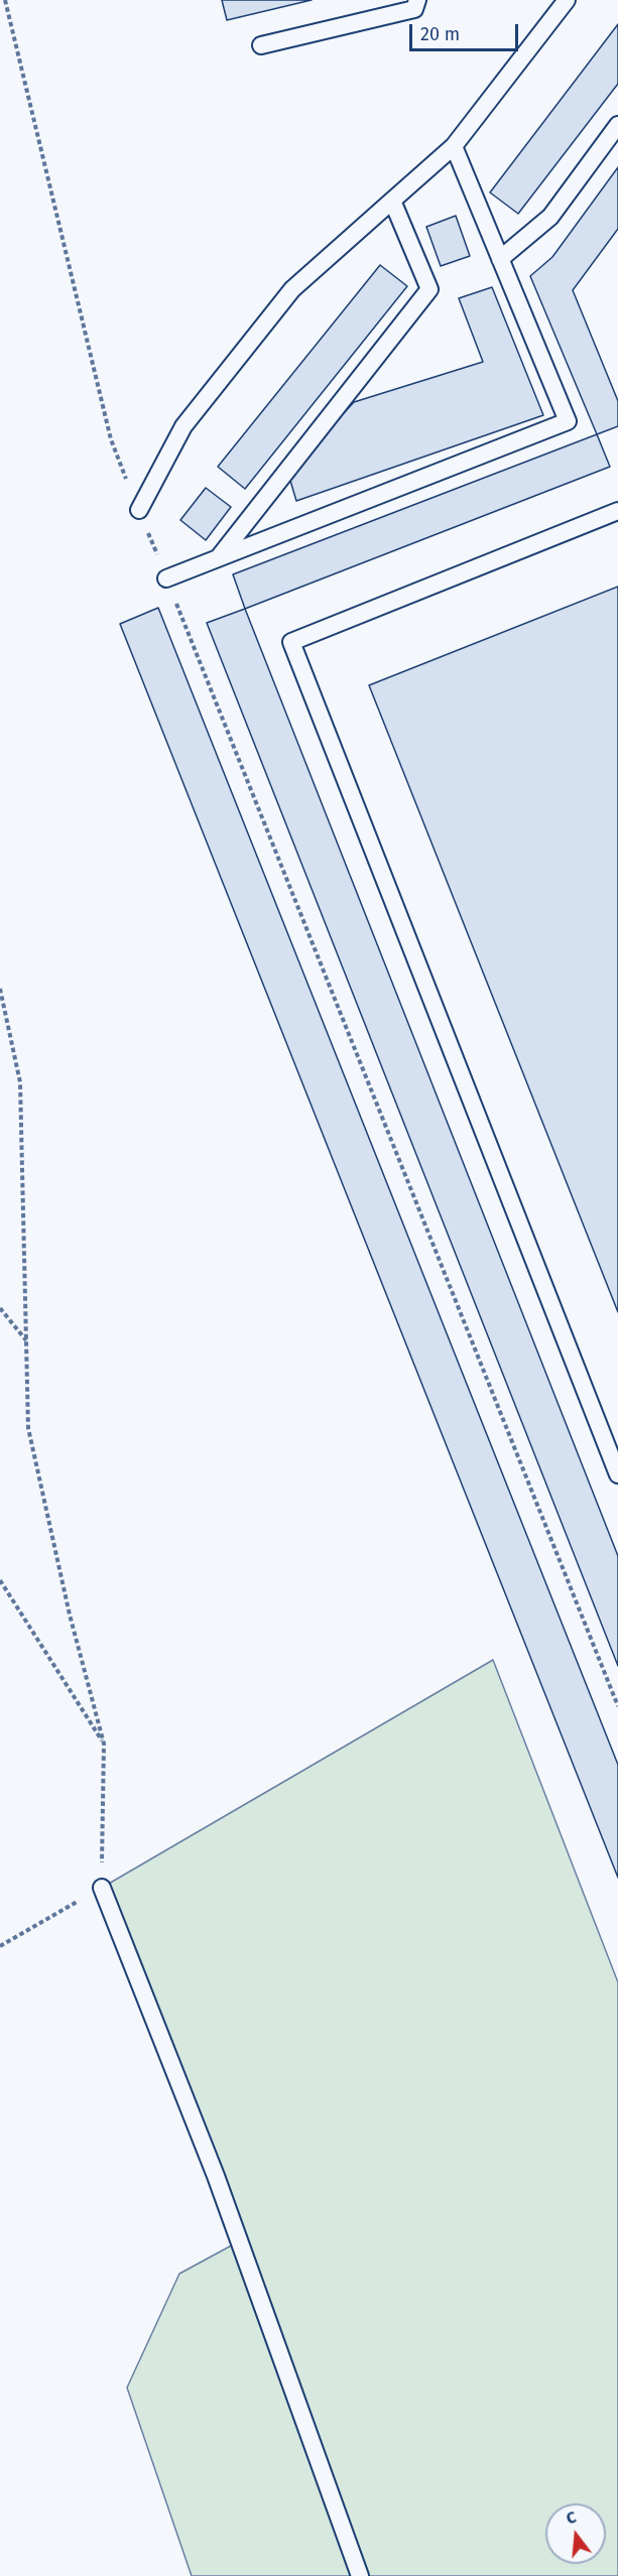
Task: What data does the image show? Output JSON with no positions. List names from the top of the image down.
{
  "scale_bar": "20 m",
  "north": "top"
}
